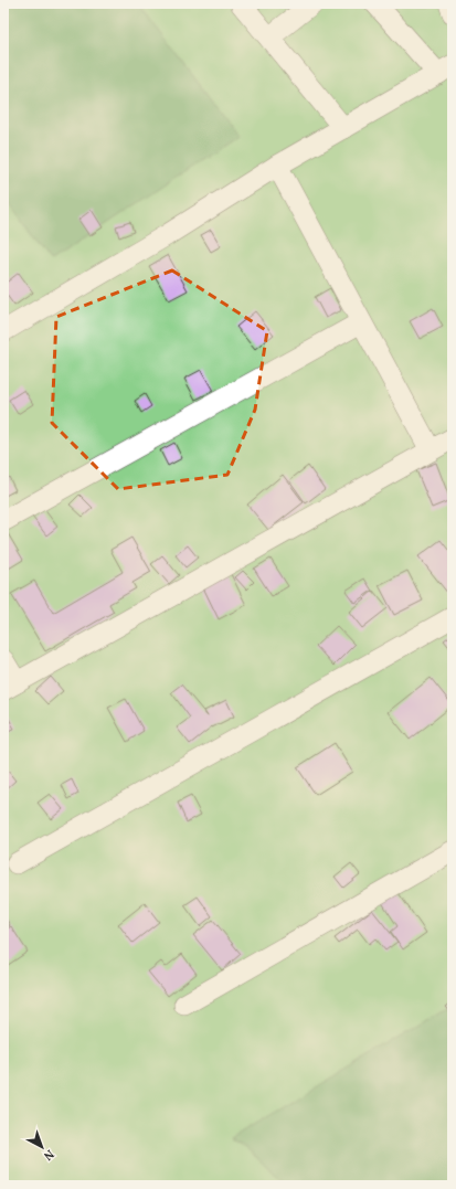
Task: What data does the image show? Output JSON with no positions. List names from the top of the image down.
{
  "north": "bottom right"
}
